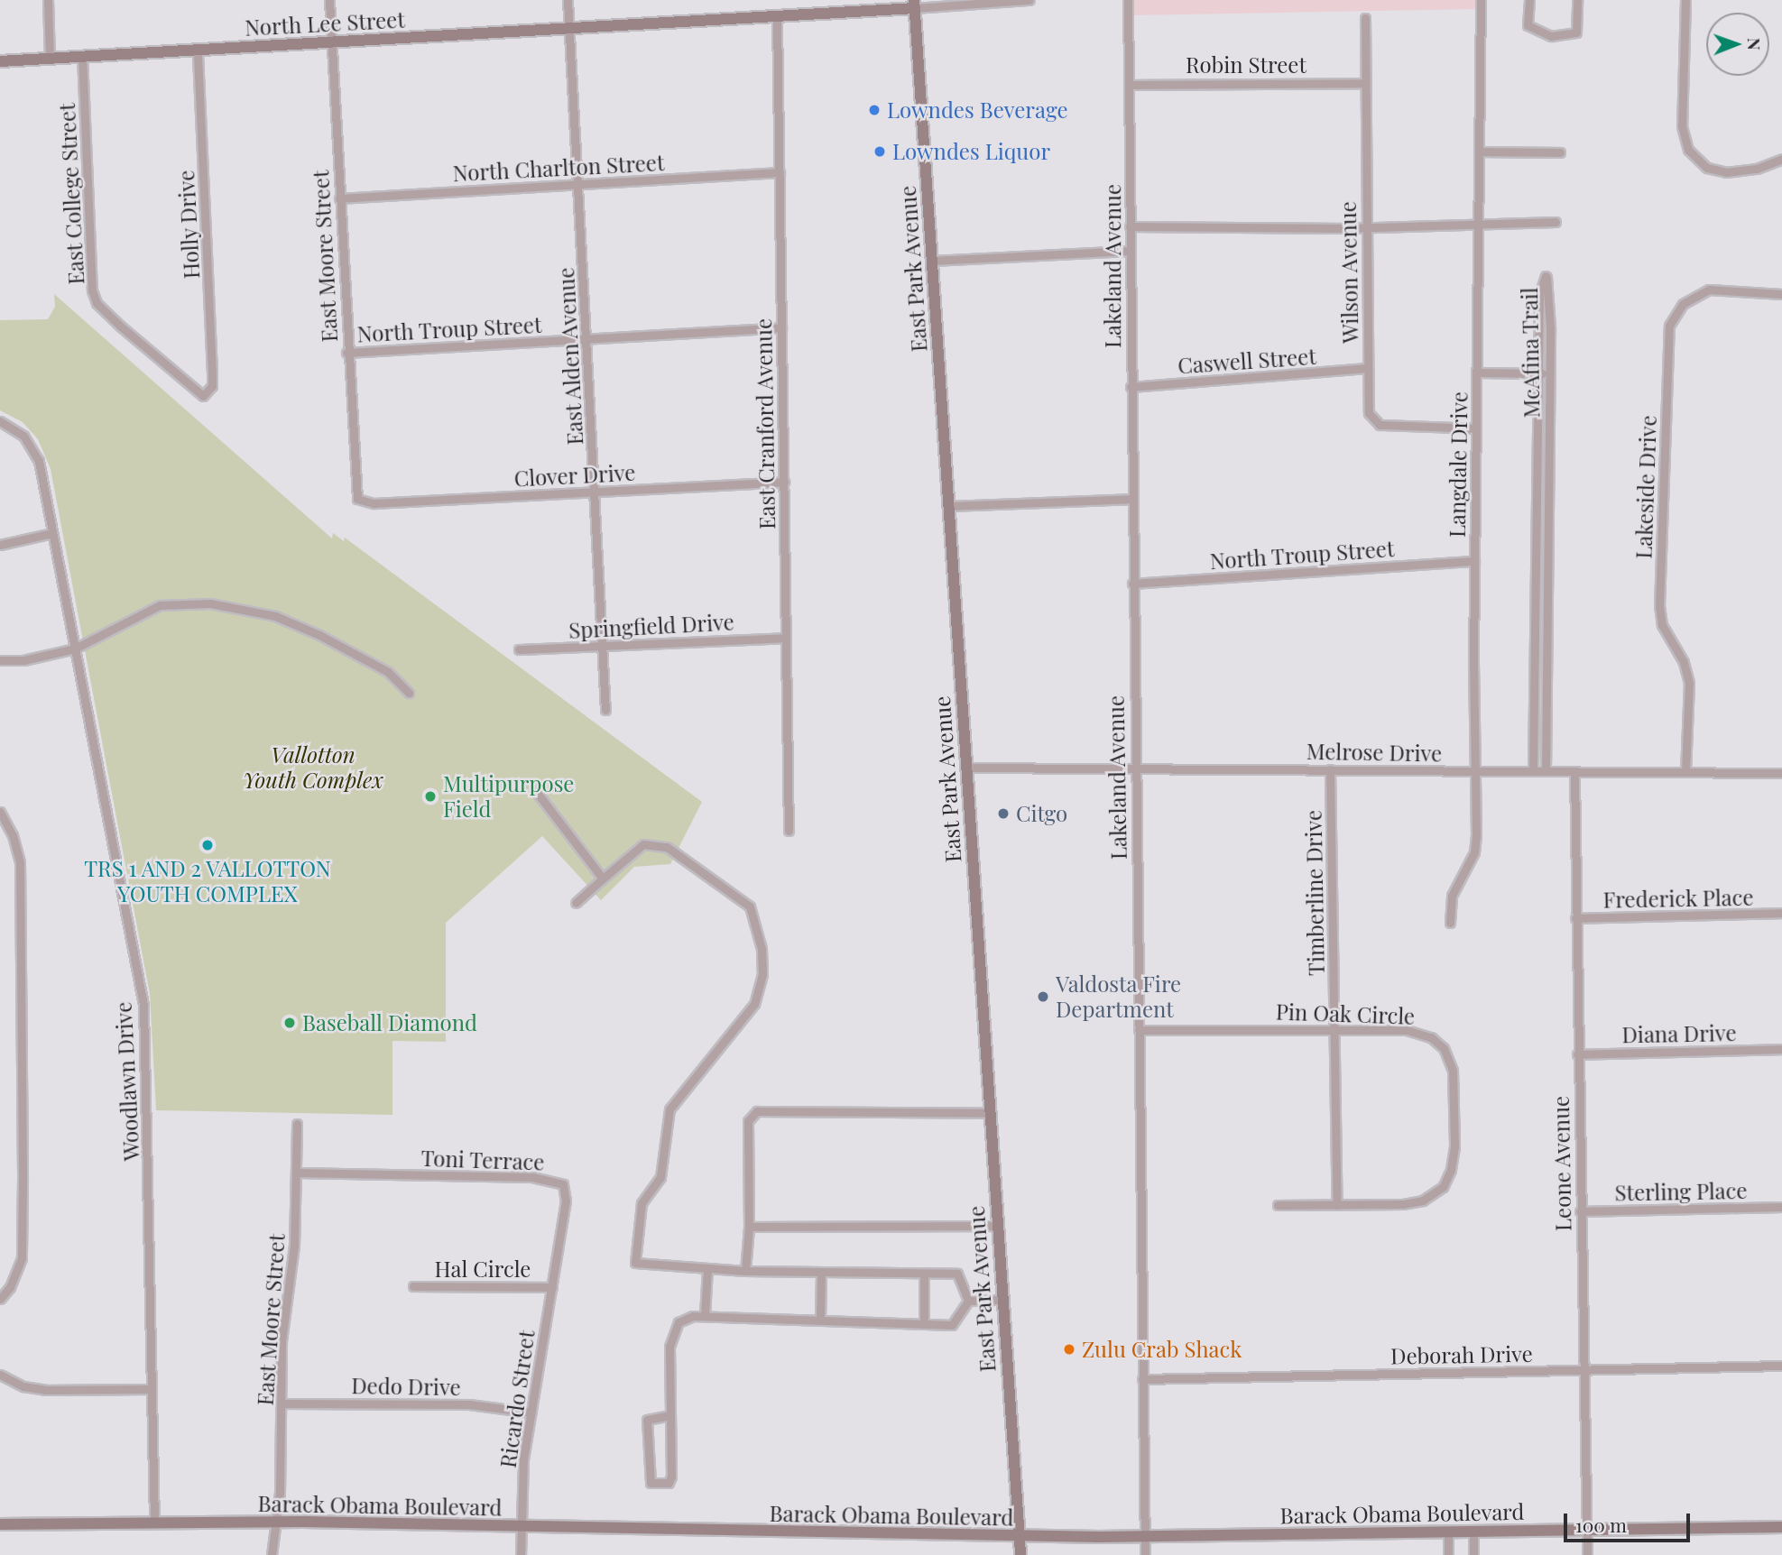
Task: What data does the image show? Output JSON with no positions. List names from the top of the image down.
{
  "streets": {
    "main road": ["North Lee Street", "East Park Avenue", "Barack Obama Boulevard"],
    "street": [
      "Robin Street",
      "North Charlton Street",
      "East College Street",
      "Holly Drive",
      "East Moore Street",
      "Lakeland Avenue",
      "Wilson Avenue",
      "North Troup Street",
      "McAfina Trail",
      "East Alden Avenue",
      "Caswell Street",
      "East Cranford Avenue",
      "Langdale Drive",
      "Clover Drive",
      "Lakeside Drive",
      "Springfield Drive",
      "Melrose Drive",
      "Timberline Drive",
      "Frederick Place",
      "Pin Oak Circle",
      "Diana Drive",
      "Woodlawn Drive",
      "Toni Terrace",
      "Leone Avenue",
      "Sterling Place",
      "Hal Circle",
      "Deborah Drive",
      "Dedo Drive",
      "Ricardo Street"
    ]
  },
  "crossings": [
    ["North Lee Street", "East College Street"],
    ["North Lee Street", "Holly Drive"],
    ["North Lee Street", "East Moore Street"],
    ["North Lee Street", "East Park Avenue"],
    ["North Lee Street", "East Alden Avenue"],
    ["North Lee Street", "East Cranford Avenue"],
    ["Robin Street", "Lakeland Avenue"],
    ["Robin Street", "Wilson Avenue"],
    ["North Charlton Street", "East Moore Street"],
    ["North Charlton Street", "East Alden Avenue"],
    ["North Charlton Street", "East Cranford Avenue"],
    ["East College Street", "Holly Drive"],
    ["East Moore Street", "North Troup Street"],
    ["East Moore Street", "Clover Drive"],
    ["East Moore Street", "Toni Terrace"],
    ["East Moore Street", "Dedo Drive"],
    ["East Moore Street", "Barack Obama Boulevard"],
    ["Lakeland Avenue", "North Troup Street"],
    ["Lakeland Avenue", "Caswell Street"],
    ["Lakeland Avenue", "Melrose Drive"],
    ["Lakeland Avenue", "Pin Oak Circle"],
    ["Lakeland Avenue", "Deborah Drive"],
    ["Lakeland Avenue", "Barack Obama Boulevard"],
    ["East Park Avenue", "Melrose Drive"],
    ["East Park Avenue", "Barack Obama Boulevard"],
    ["Wilson Avenue", "Caswell Street"],
    ["Wilson Avenue", "Langdale Drive"],
    ["North Troup Street", "East Alden Avenue"],
    ["North Troup Street", "East Cranford Avenue"],
    ["North Troup Street", "Langdale Drive"],
    ["McAfina Trail", "Melrose Drive"],
    ["East Alden Avenue", "Clover Drive"],
    ["East Alden Avenue", "Springfield Drive"],
    ["East Cranford Avenue", "Clover Drive"],
    ["East Cranford Avenue", "Springfield Drive"],
    ["Langdale Drive", "Melrose Drive"],
    ["Lakeside Drive", "Melrose Drive"],
    ["Melrose Drive", "Timberline Drive"],
    ["Melrose Drive", "Leone Avenue"],
    ["Timberline Drive", "Pin Oak Circle"],
    ["Frederick Place", "Leone Avenue"],
    ["Diana Drive", "Leone Avenue"],
    ["Woodlawn Drive", "Barack Obama Boulevard"],
    ["Toni Terrace", "Hal Circle"],
    ["Toni Terrace", "Ricardo Street"],
    ["Leone Avenue", "Sterling Place"],
    ["Leone Avenue", "Deborah Drive"],
    ["Leone Avenue", "Barack Obama Boulevard"],
    ["Hal Circle", "Ricardo Street"],
    ["Dedo Drive", "Ricardo Street"],
    ["Ricardo Street", "Barack Obama Boulevard"]
  ],
  "parks": ["Vallotton Youth Complex"],
  "places": [
    "Lowndes Beverage",
    "Lowndes Liquor",
    "Multipurpose Field",
    "Citgo",
    "TRS 1 AND 2 VALLOTTON YOUTH COMPLEX",
    "Valdosta Fire Department",
    "Baseball Diamond",
    "Zulu Crab Shack"
  ],
  "scale_bar": "100 m",
  "north": "right"
}
